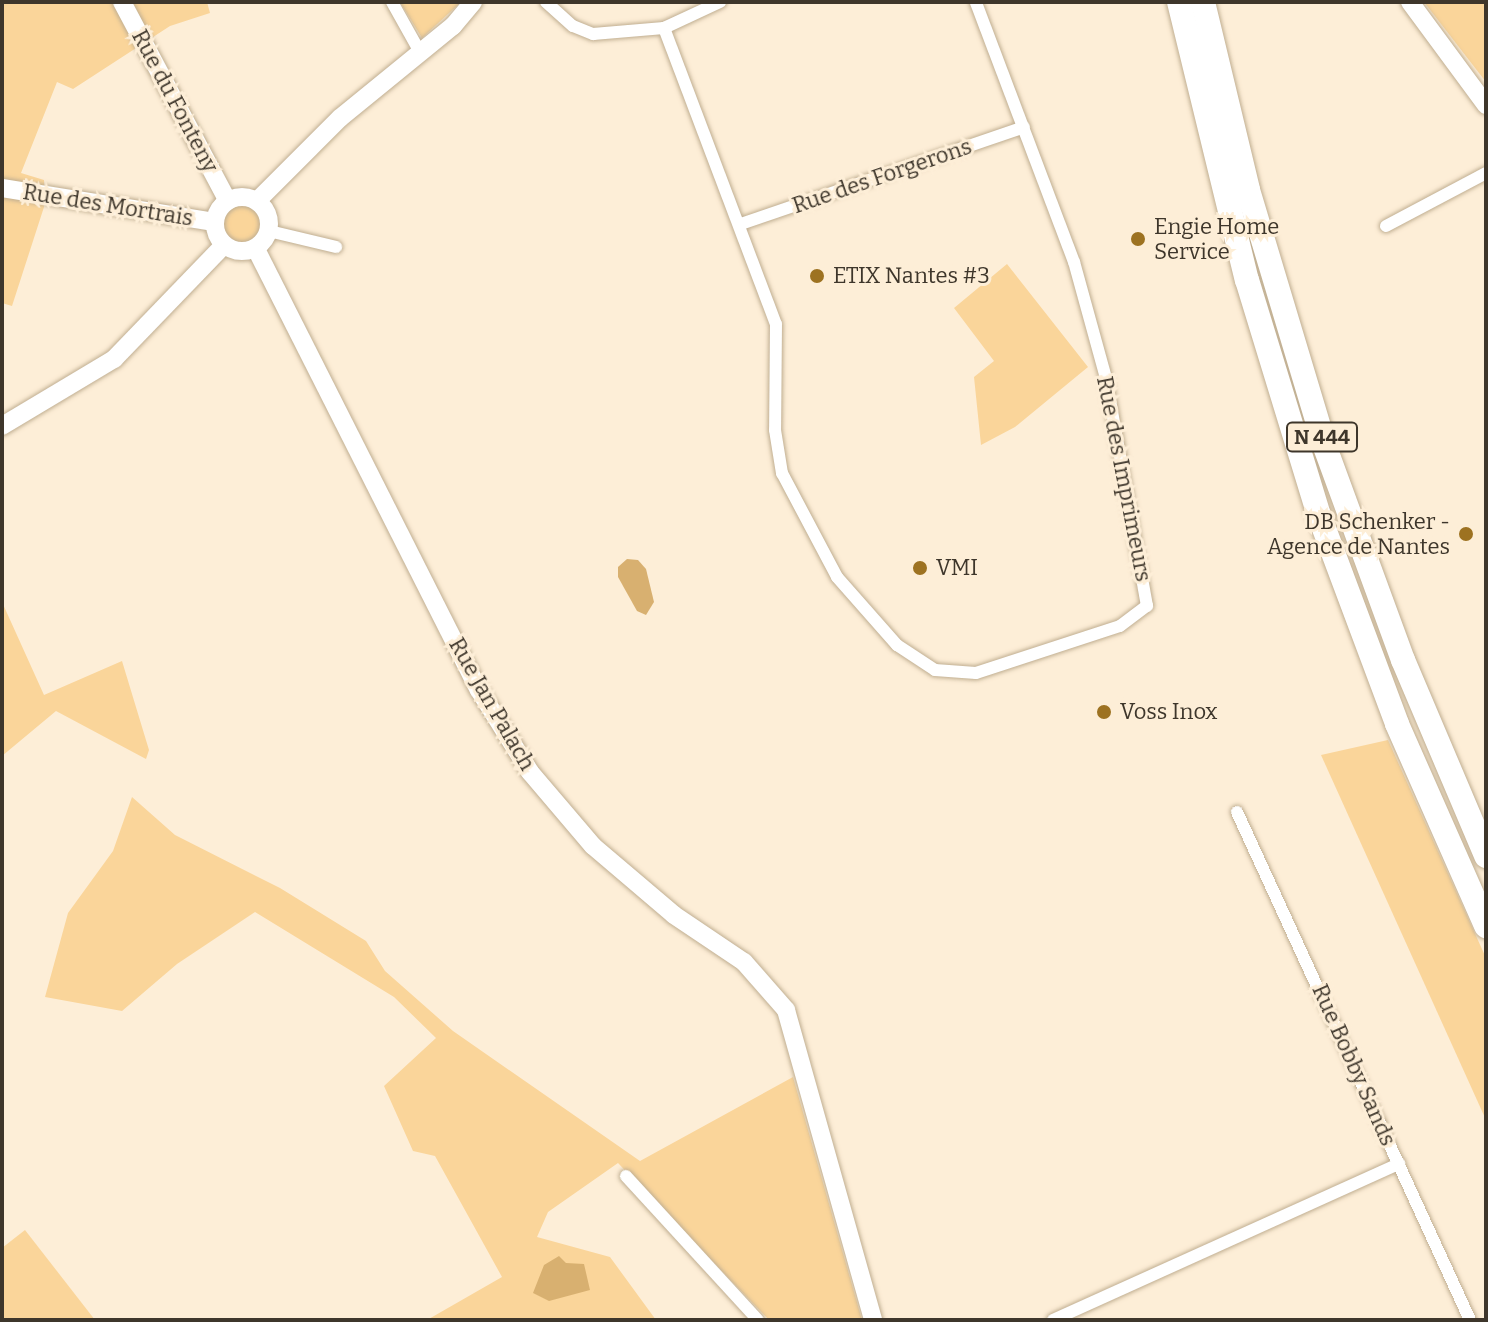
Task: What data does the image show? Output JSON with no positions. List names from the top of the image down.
{
  "streets": {
    "highway": ["N 444"],
    "street": [
      "Rue du Fonteny",
      "Rue des Forgerons",
      "Rue des Mortrais",
      "Rue des Imprimeurs",
      "Rue Jan Palach",
      "Rue Bobby Sands"
    ]
  },
  "crossings": [
    ["Rue du Fonteny", "Rue des Mortrais"],
    ["Rue du Fonteny", "Rue Jan Palach"],
    ["Rue des Forgerons", "Rue des Imprimeurs"],
    ["Rue des Mortrais", "Rue Jan Palach"]
  ],
  "places": [
    "Engie Home Service",
    "ETIX Nantes #3",
    "DB Schenker - Agence de Nantes",
    "VMI",
    "Voss Inox"
  ]
}
